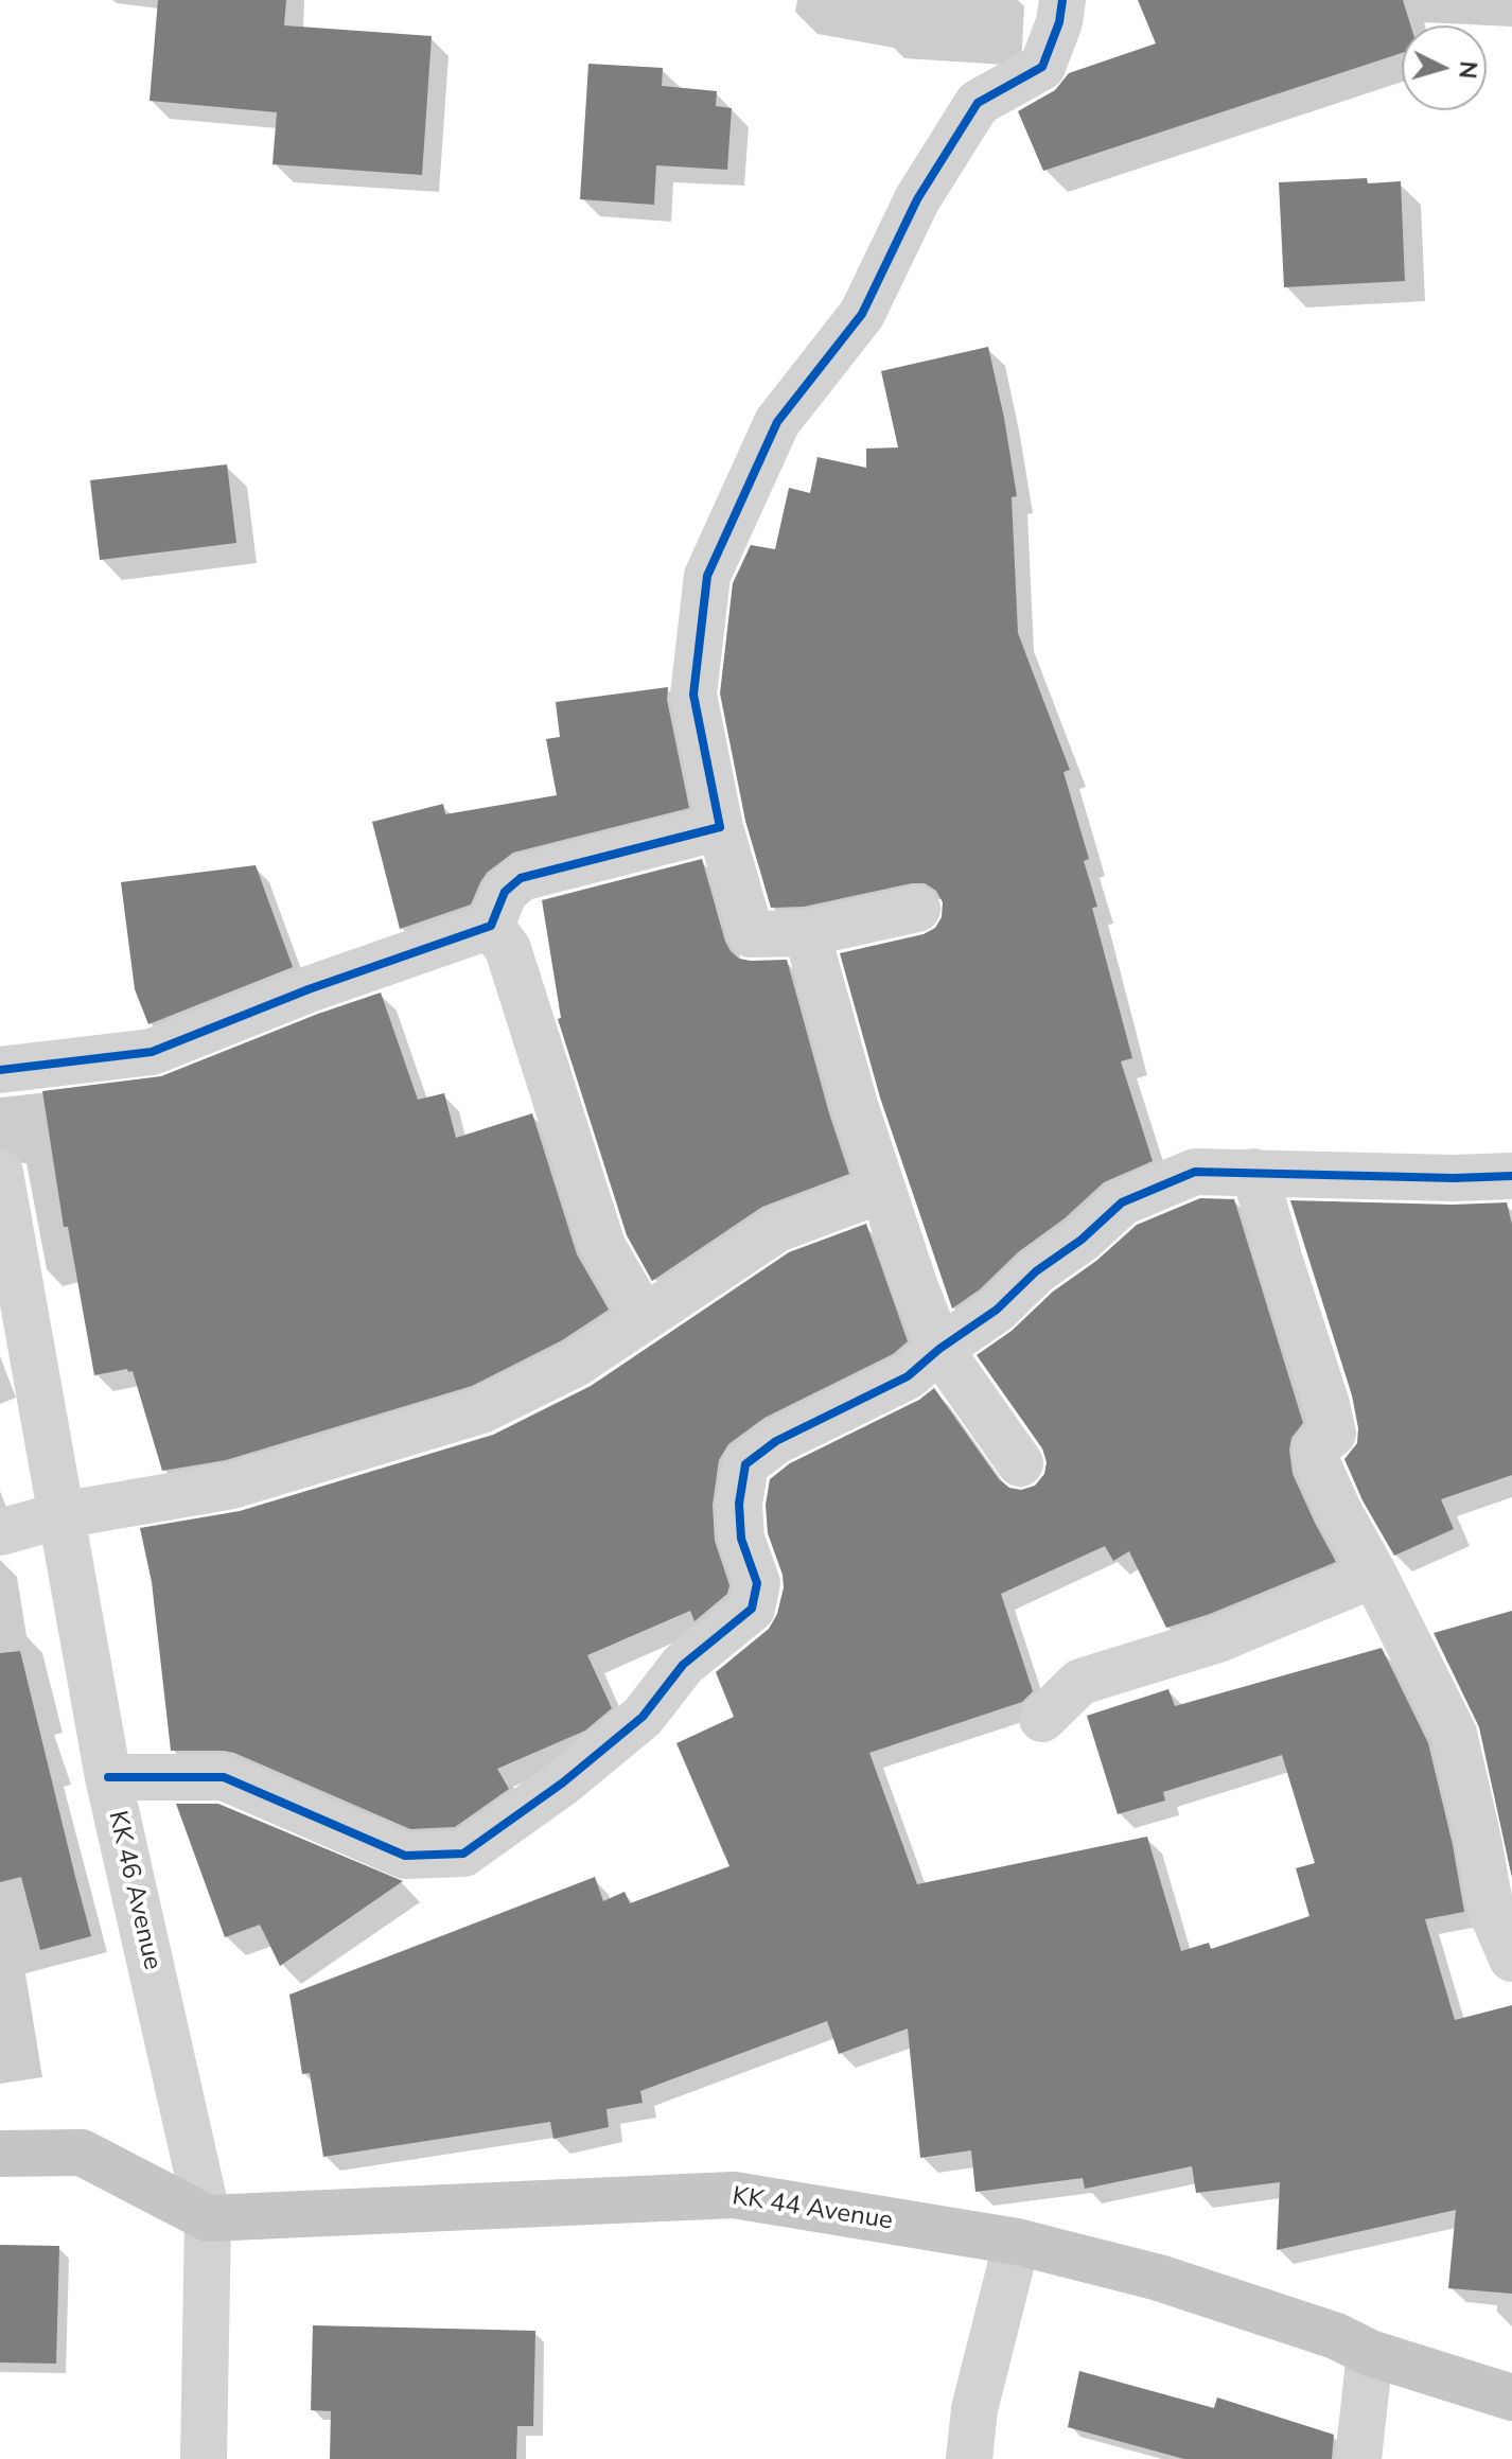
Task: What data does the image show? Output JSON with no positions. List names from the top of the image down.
{
  "streets": {
    "main road": ["KK 44 Avenue"],
    "street": ["KK 46 Avenue"]
  },
  "crossings": [
    ["KK 46 Avenue", "KK 44 Avenue"]
  ],
  "north": "right"
}
